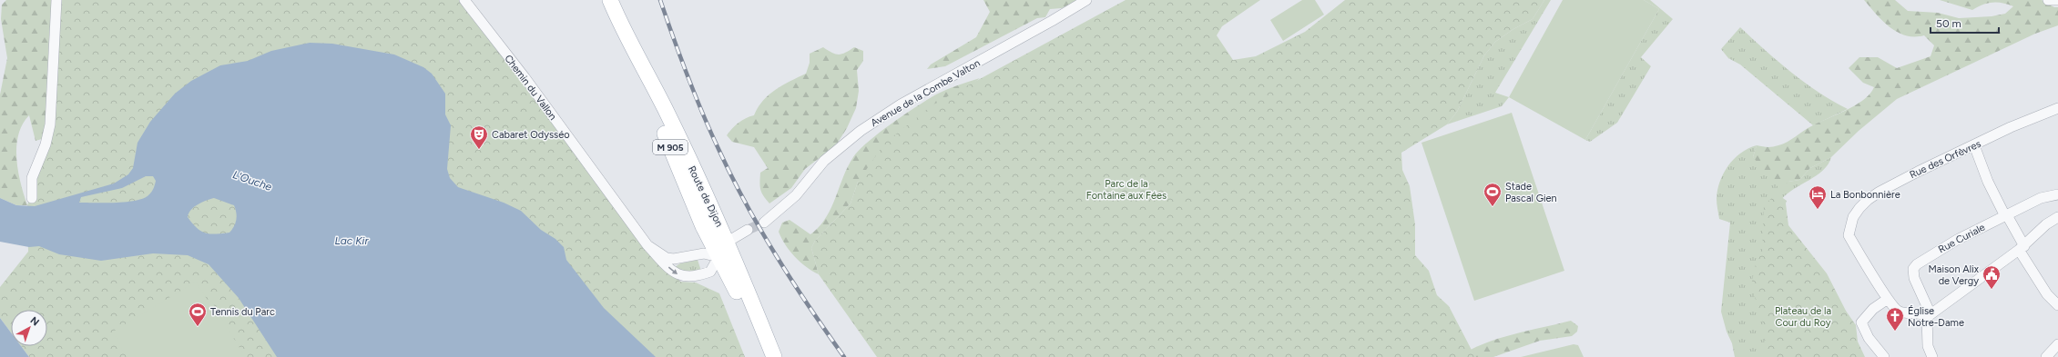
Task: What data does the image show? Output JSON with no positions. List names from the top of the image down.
{
  "streets": {
    "main road": ["M 905", "Route de Dijon"],
    "street": [
      "Chemin du Vallon",
      "Avenue de la Combe Valton",
      "Rue des Orfèvres",
      "Rue Curiale"
    ]
  },
  "crossings": [
    ["Chemin du Vallon", "M 905"],
    ["Chemin du Vallon", "Route de Dijon"],
    ["M 905", "Route de Dijon"]
  ],
  "water": ["L'Ouche", "Lac Kir"],
  "parks": ["Parc de la Fontaine aux Fées", "Plateau de la Cour du Roy"],
  "places": {
    "theatre": ["Cabaret Odysséo"],
    "sports": ["Stade Pascal Gien", "Tennis du Parc"],
    "hotel": ["La Bonbonnière"],
    "public building": ["Maison Alix de Vergy"],
    "church": ["Église Notre-Dame"]
  },
  "scale_bar": "50 m",
  "north": "top right"
}
